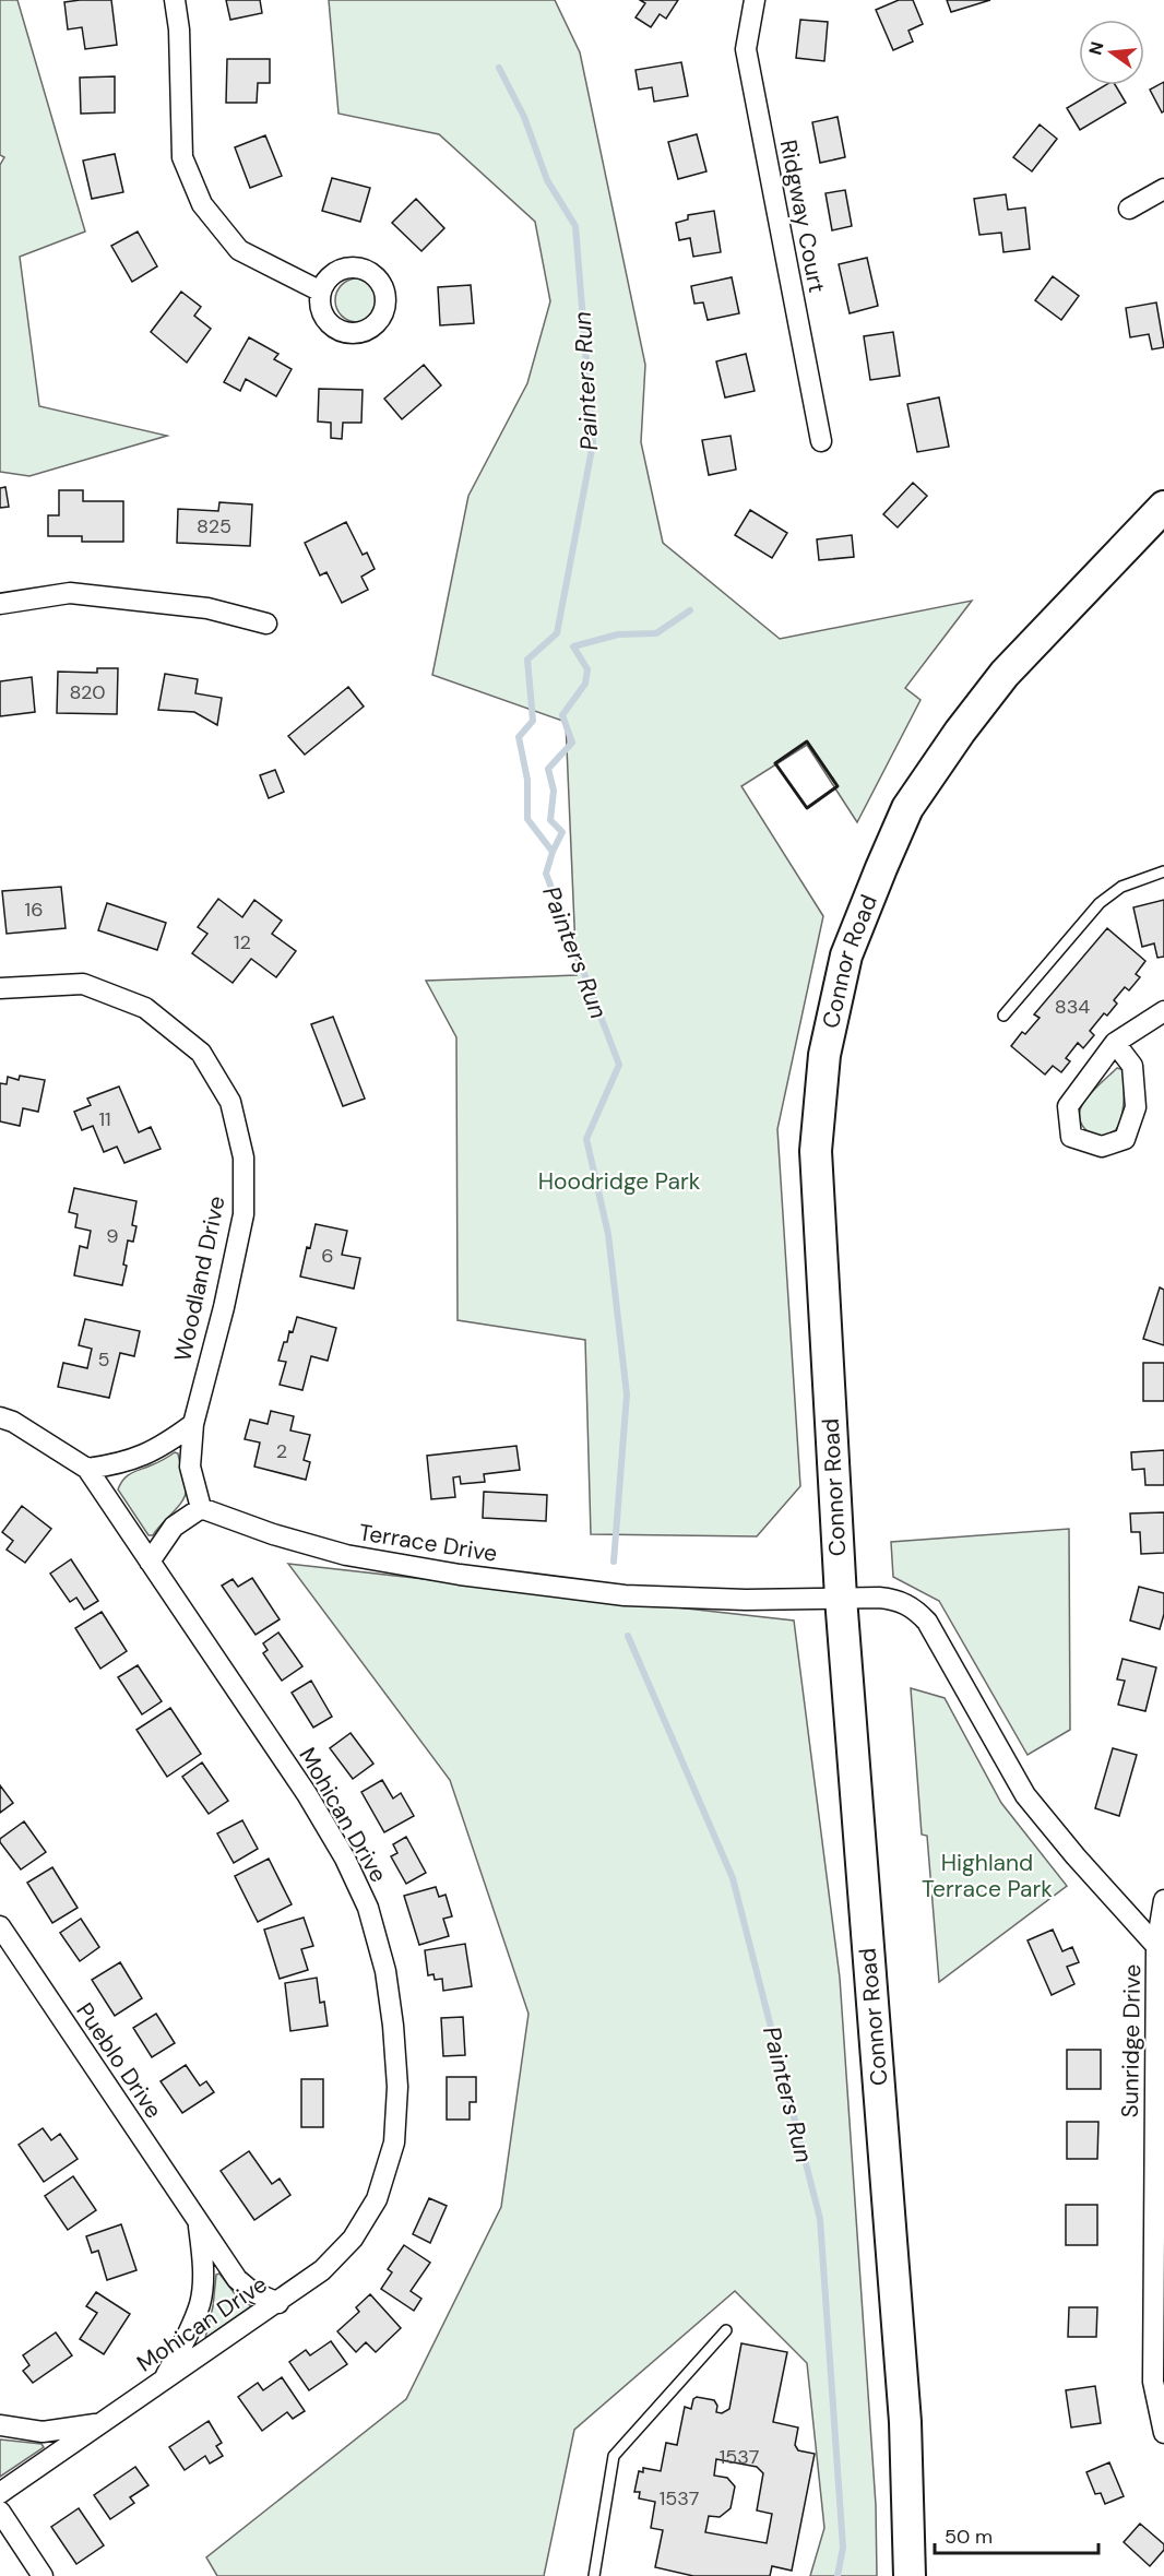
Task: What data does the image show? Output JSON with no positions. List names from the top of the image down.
{
  "streets": {
    "main road": ["Connor Road"],
    "street": [
      "Ridgway Court",
      "Woodland Drive",
      "Terrace Drive",
      "Mohican Drive",
      "Sunridge Drive",
      "Pueblo Drive"
    ]
  },
  "crossings": [
    ["Connor Road", "Terrace Drive"],
    ["Connor Road", "Sunridge Drive"],
    ["Woodland Drive", "Terrace Drive"],
    ["Terrace Drive", "Sunridge Drive"],
    ["Mohican Drive", "Pueblo Drive"]
  ],
  "water": ["Painters Run"],
  "parks": ["Hoodridge Park", "Highland Terrace Park"],
  "house_numbers": [
    "825",
    "820",
    "16",
    "12",
    "834",
    "11",
    "9",
    "6",
    "5",
    "2",
    "1537",
    "1537"
  ],
  "scale_bar": "50 m",
  "north": "left"
}
